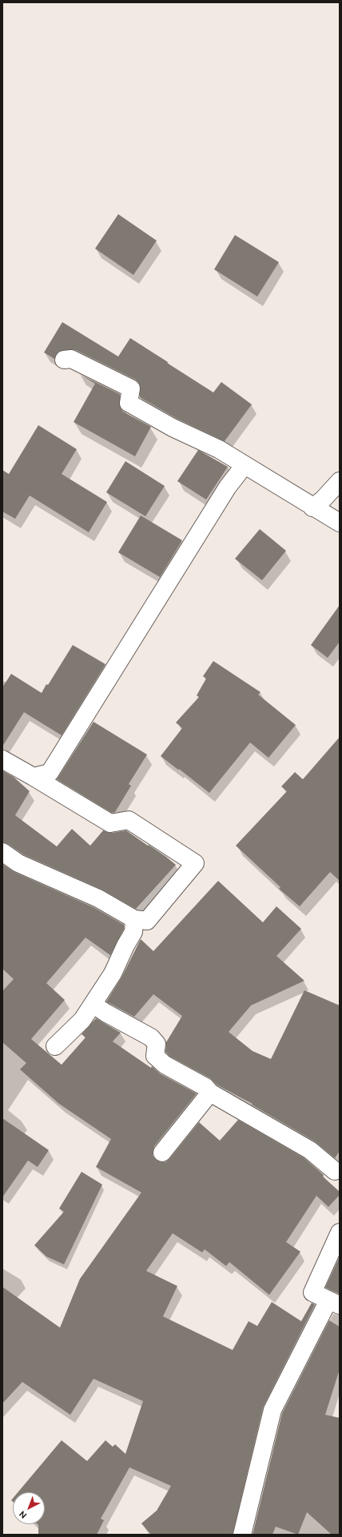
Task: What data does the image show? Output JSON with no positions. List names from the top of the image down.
{
  "north": "bottom left"
}
